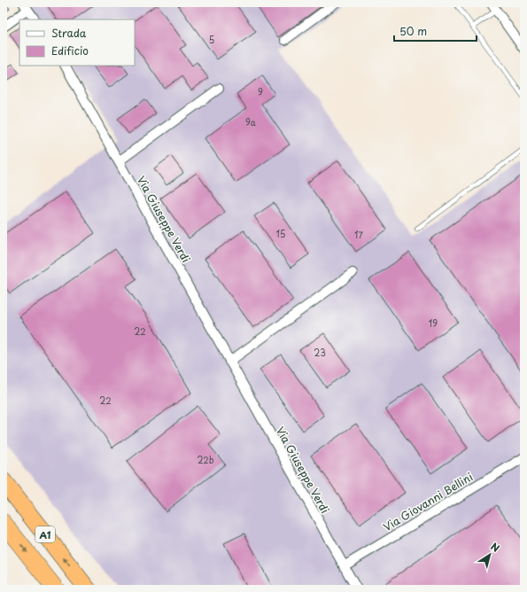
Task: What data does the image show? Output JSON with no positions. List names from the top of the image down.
{
  "streets": {
    "highway": ["A1"],
    "street": ["Via Giuseppe Verdi", "Via Giovanni Bellini"]
  },
  "crossings": [
    ["Via Giuseppe Verdi", "Via Giovanni Bellini"]
  ],
  "house_numbers": [
    "5",
    "9",
    "9a",
    "15",
    "17",
    "19",
    "22",
    "23",
    "22",
    "22b"
  ],
  "legend": ["Strada", "Edificio"],
  "scale_bar": "50 m",
  "north": "top right"
}
